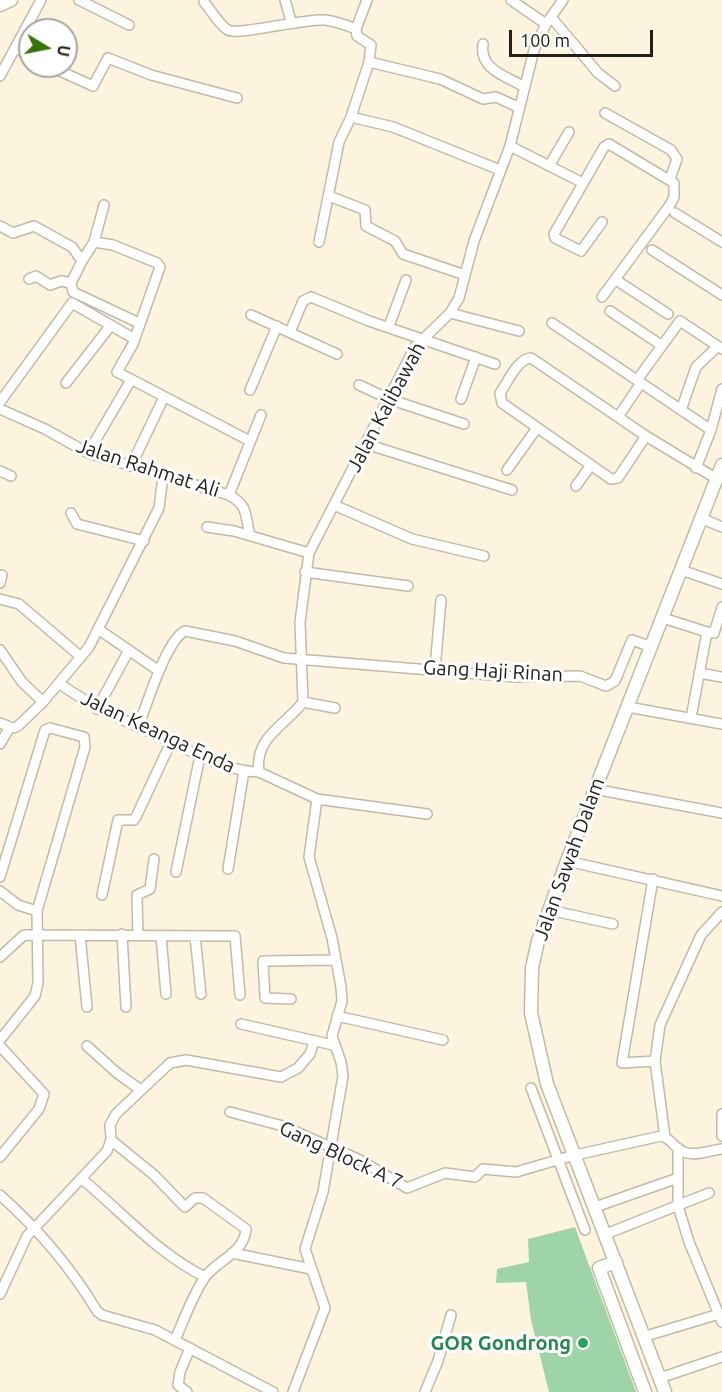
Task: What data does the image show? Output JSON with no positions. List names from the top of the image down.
{
  "streets": {
    "street": [
      "Jalan Kalibawah",
      "Jalan Rahmat Ali",
      "Gang Haji Rinan",
      "Jalan Keanga Enda",
      "Jalan Sawah Dalam",
      "Gang Block A 7"
    ]
  },
  "crossings": [
    ["Jalan Kalibawah", "Gang Haji Rinan"],
    ["Gang Haji Rinan", "Jalan Sawah Dalam"],
    ["Jalan Sawah Dalam", "Gang Block A 7"]
  ],
  "places": ["GOR Gondrong"],
  "scale_bar": "100 m",
  "north": "right"
}
